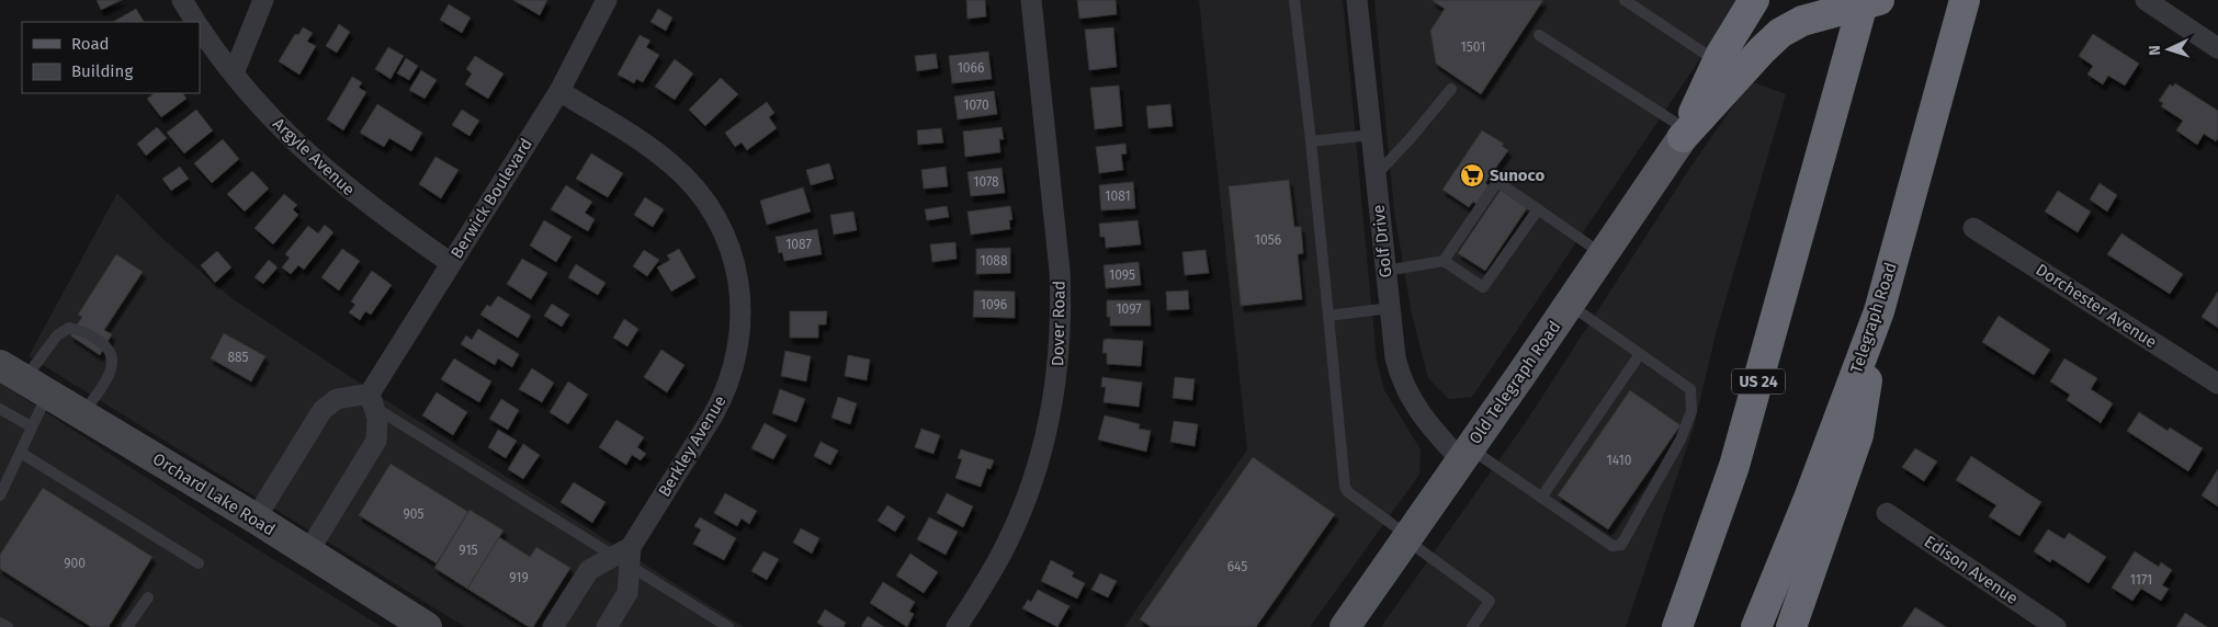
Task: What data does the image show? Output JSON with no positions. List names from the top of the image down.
{
  "streets": {
    "highway": ["Telegraph Road", "US 24"],
    "main road": ["Old Telegraph Road", "Orchard Lake Road"],
    "street": [
      "Argyle Avenue",
      "Berwick Boulevard",
      "Golf Drive",
      "Dorchester Avenue",
      "Dover Road",
      "Berkley Avenue",
      "Edison Avenue"
    ]
  },
  "crossings": [
    ["Argyle Avenue", "Berwick Boulevard"],
    ["Berwick Boulevard", "Berkley Avenue"],
    ["Golf Drive", "Old Telegraph Road"]
  ],
  "places": {
    "supermarket": ["Sunoco"]
  },
  "house_numbers": [
    "1501",
    "1066",
    "1070",
    "1078",
    "1081",
    "1056",
    "1087",
    "1088",
    "1095",
    "1096",
    "1097",
    "885",
    "1410",
    "905",
    "915",
    "900",
    "645",
    "919",
    "1171"
  ],
  "legend": ["Road", "Building"],
  "north": "left"
}
